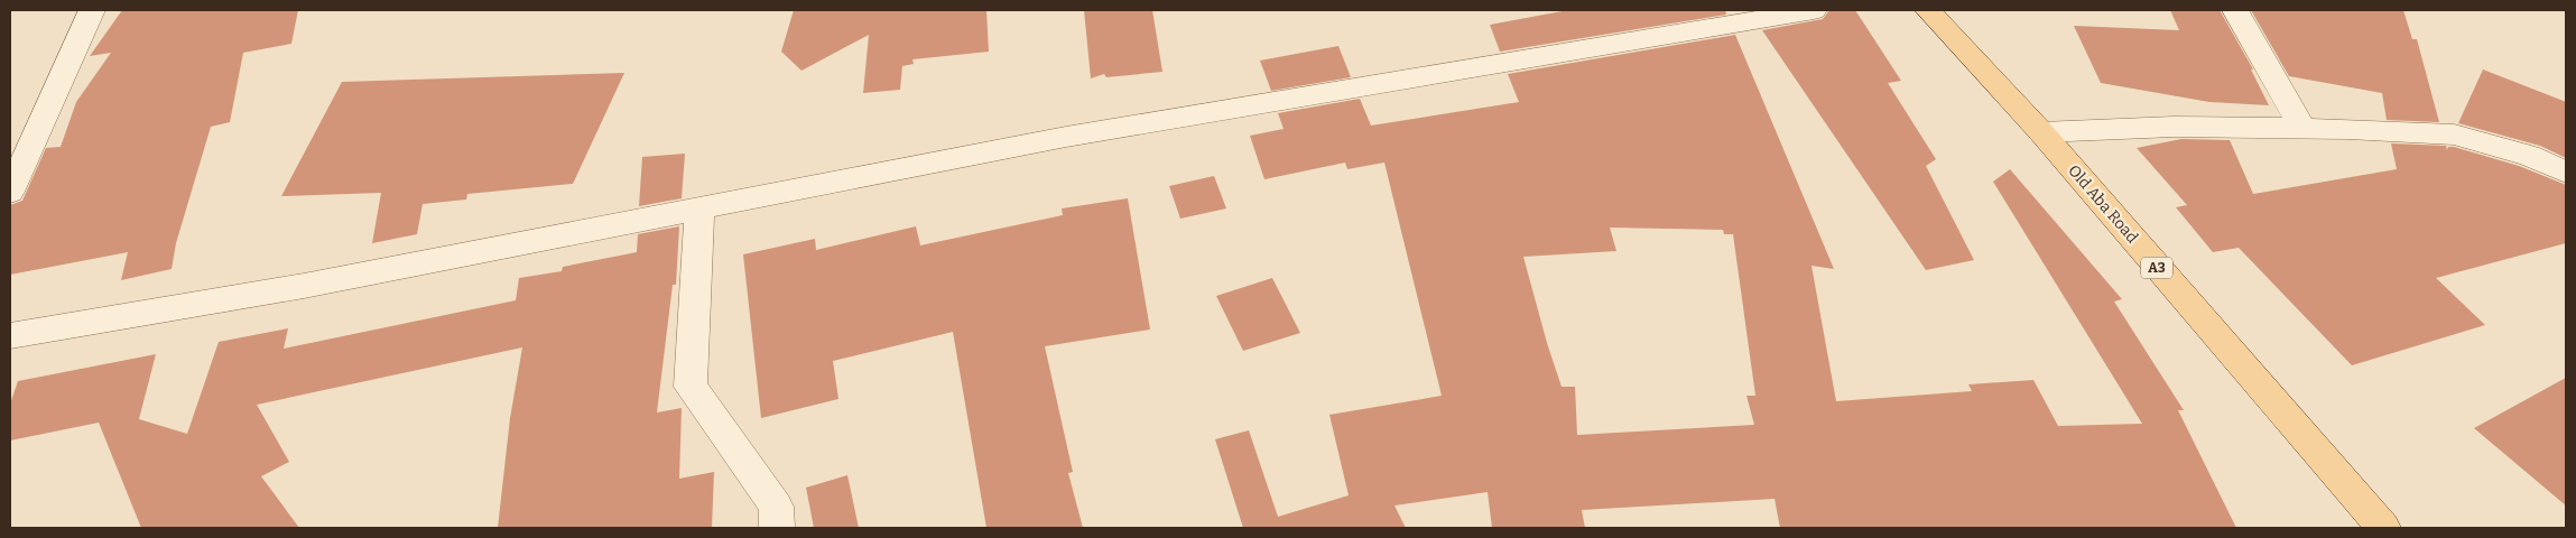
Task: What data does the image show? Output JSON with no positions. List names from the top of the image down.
{
  "streets": {
    "main road": ["Old Aba Road", "A3"]
  }
}
